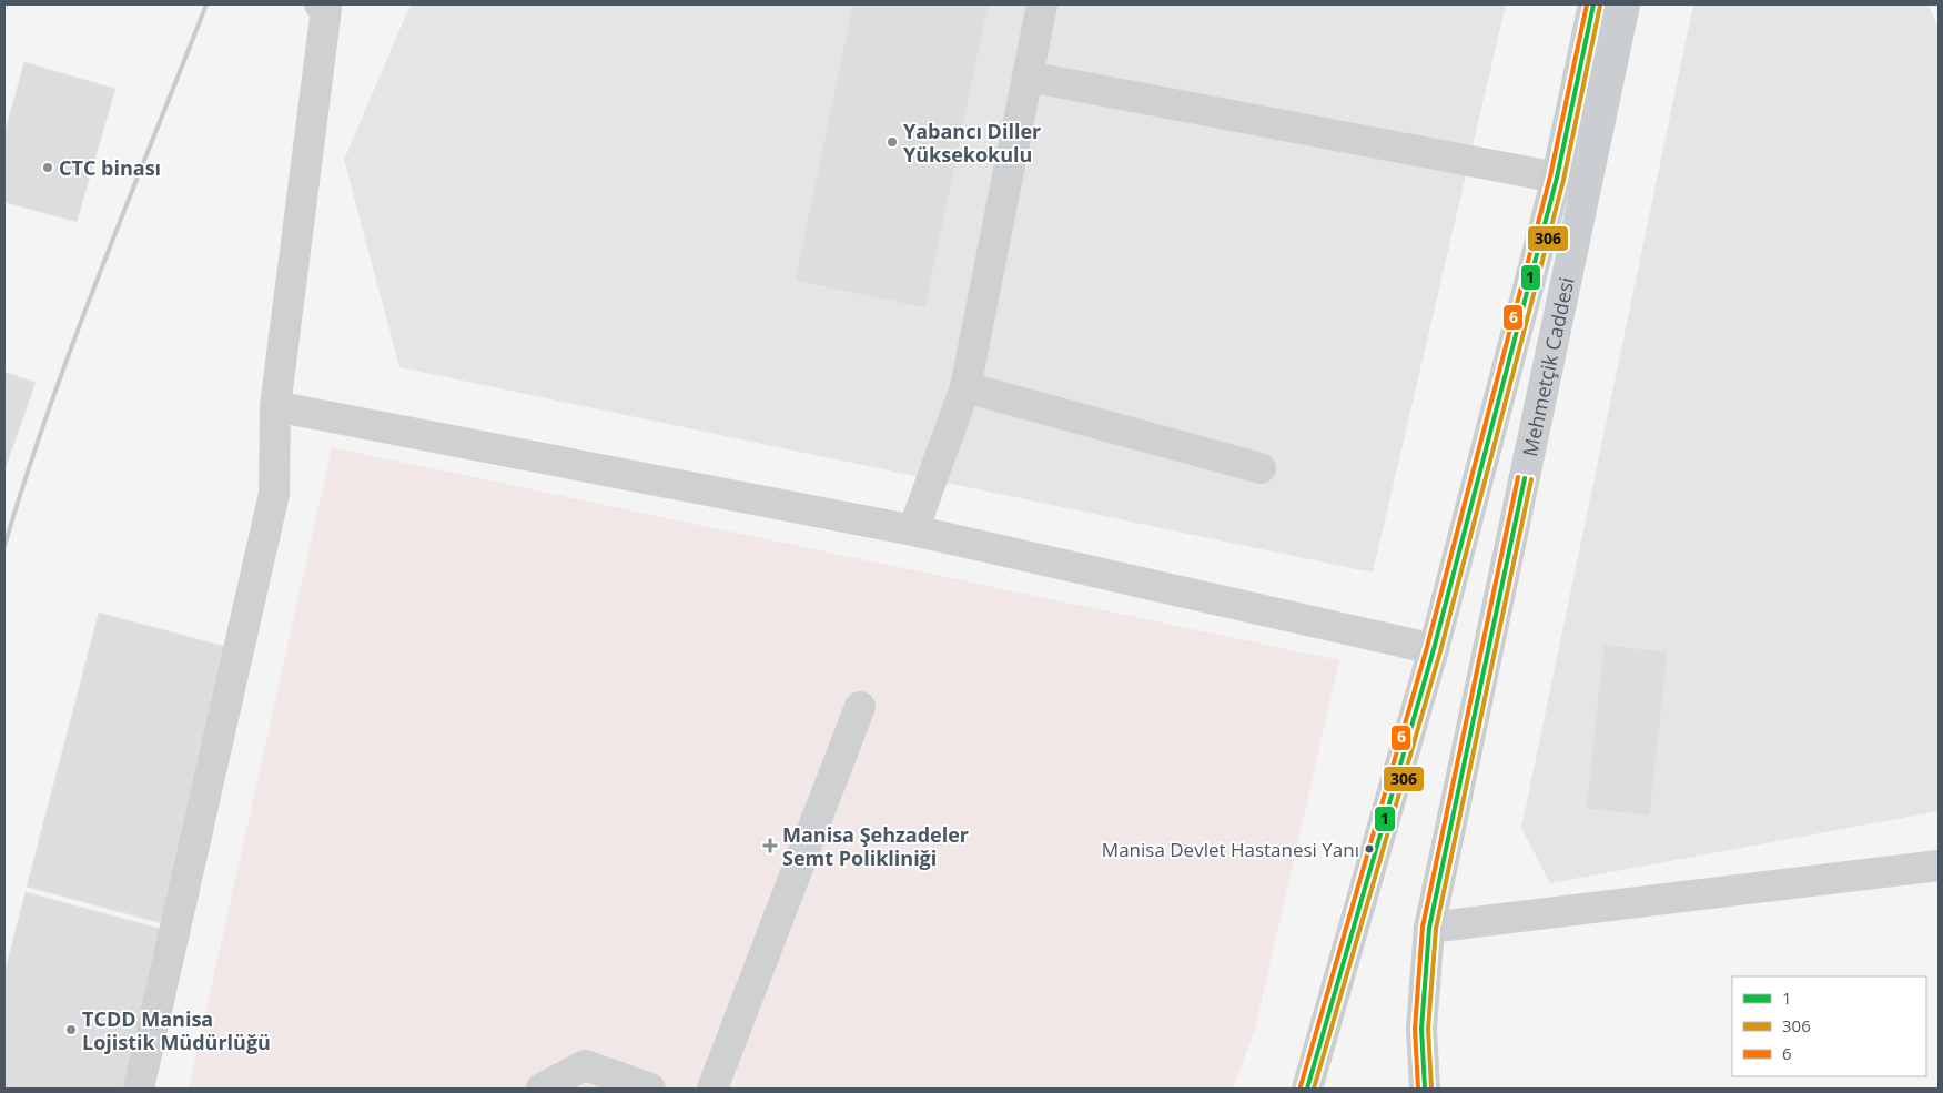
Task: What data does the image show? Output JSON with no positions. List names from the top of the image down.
{
  "streets": {
    "main road": ["Mehmetçik Caddesi"]
  },
  "places": {
    "other": [
      "Yabancı Diller Yüksekokulu",
      "CTC binası",
      "Manisa Devlet Hastanesi Yanı",
      "TCDD Manisa Lojistik Müdürlüğü"
    ],
    "health": ["Manisa Şehzadeler Semt Polikliniği"]
  },
  "lines": ["transit line 1", "transit line 6", "transit line 306"],
  "legend": ["1", "306", "6"]
}
